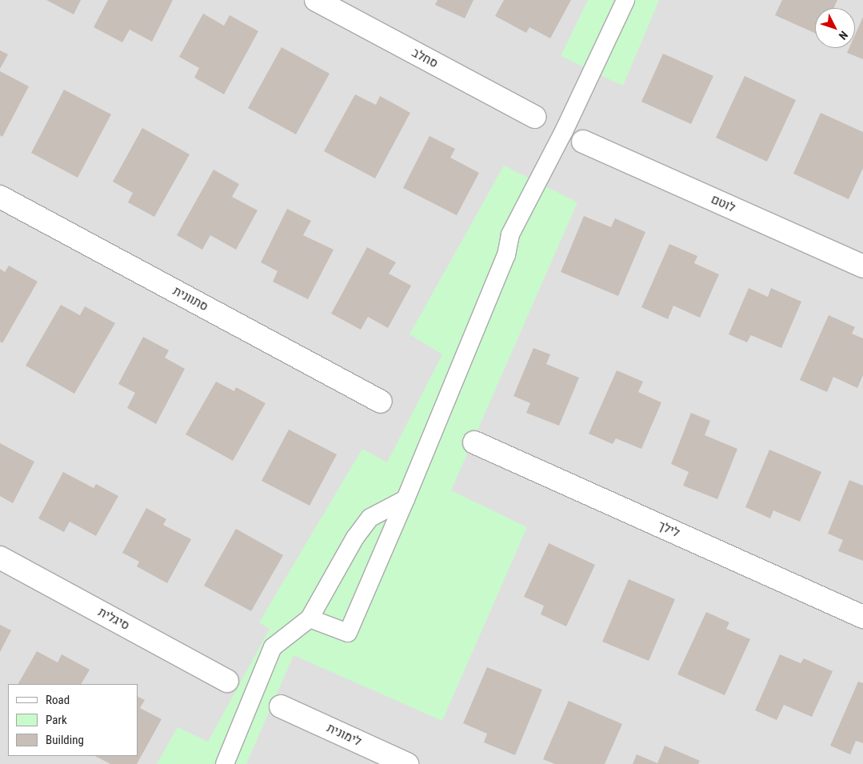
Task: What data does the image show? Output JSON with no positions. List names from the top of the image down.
{
  "streets": {
    "street": [
      "סחלב",
      "לוטם",
      "סתוונית",
      "לילך",
      "סיגלית",
      "לימונית"
    ]
  },
  "legend": ["Road", "Park", "Building"],
  "north": "bottom right"
}
